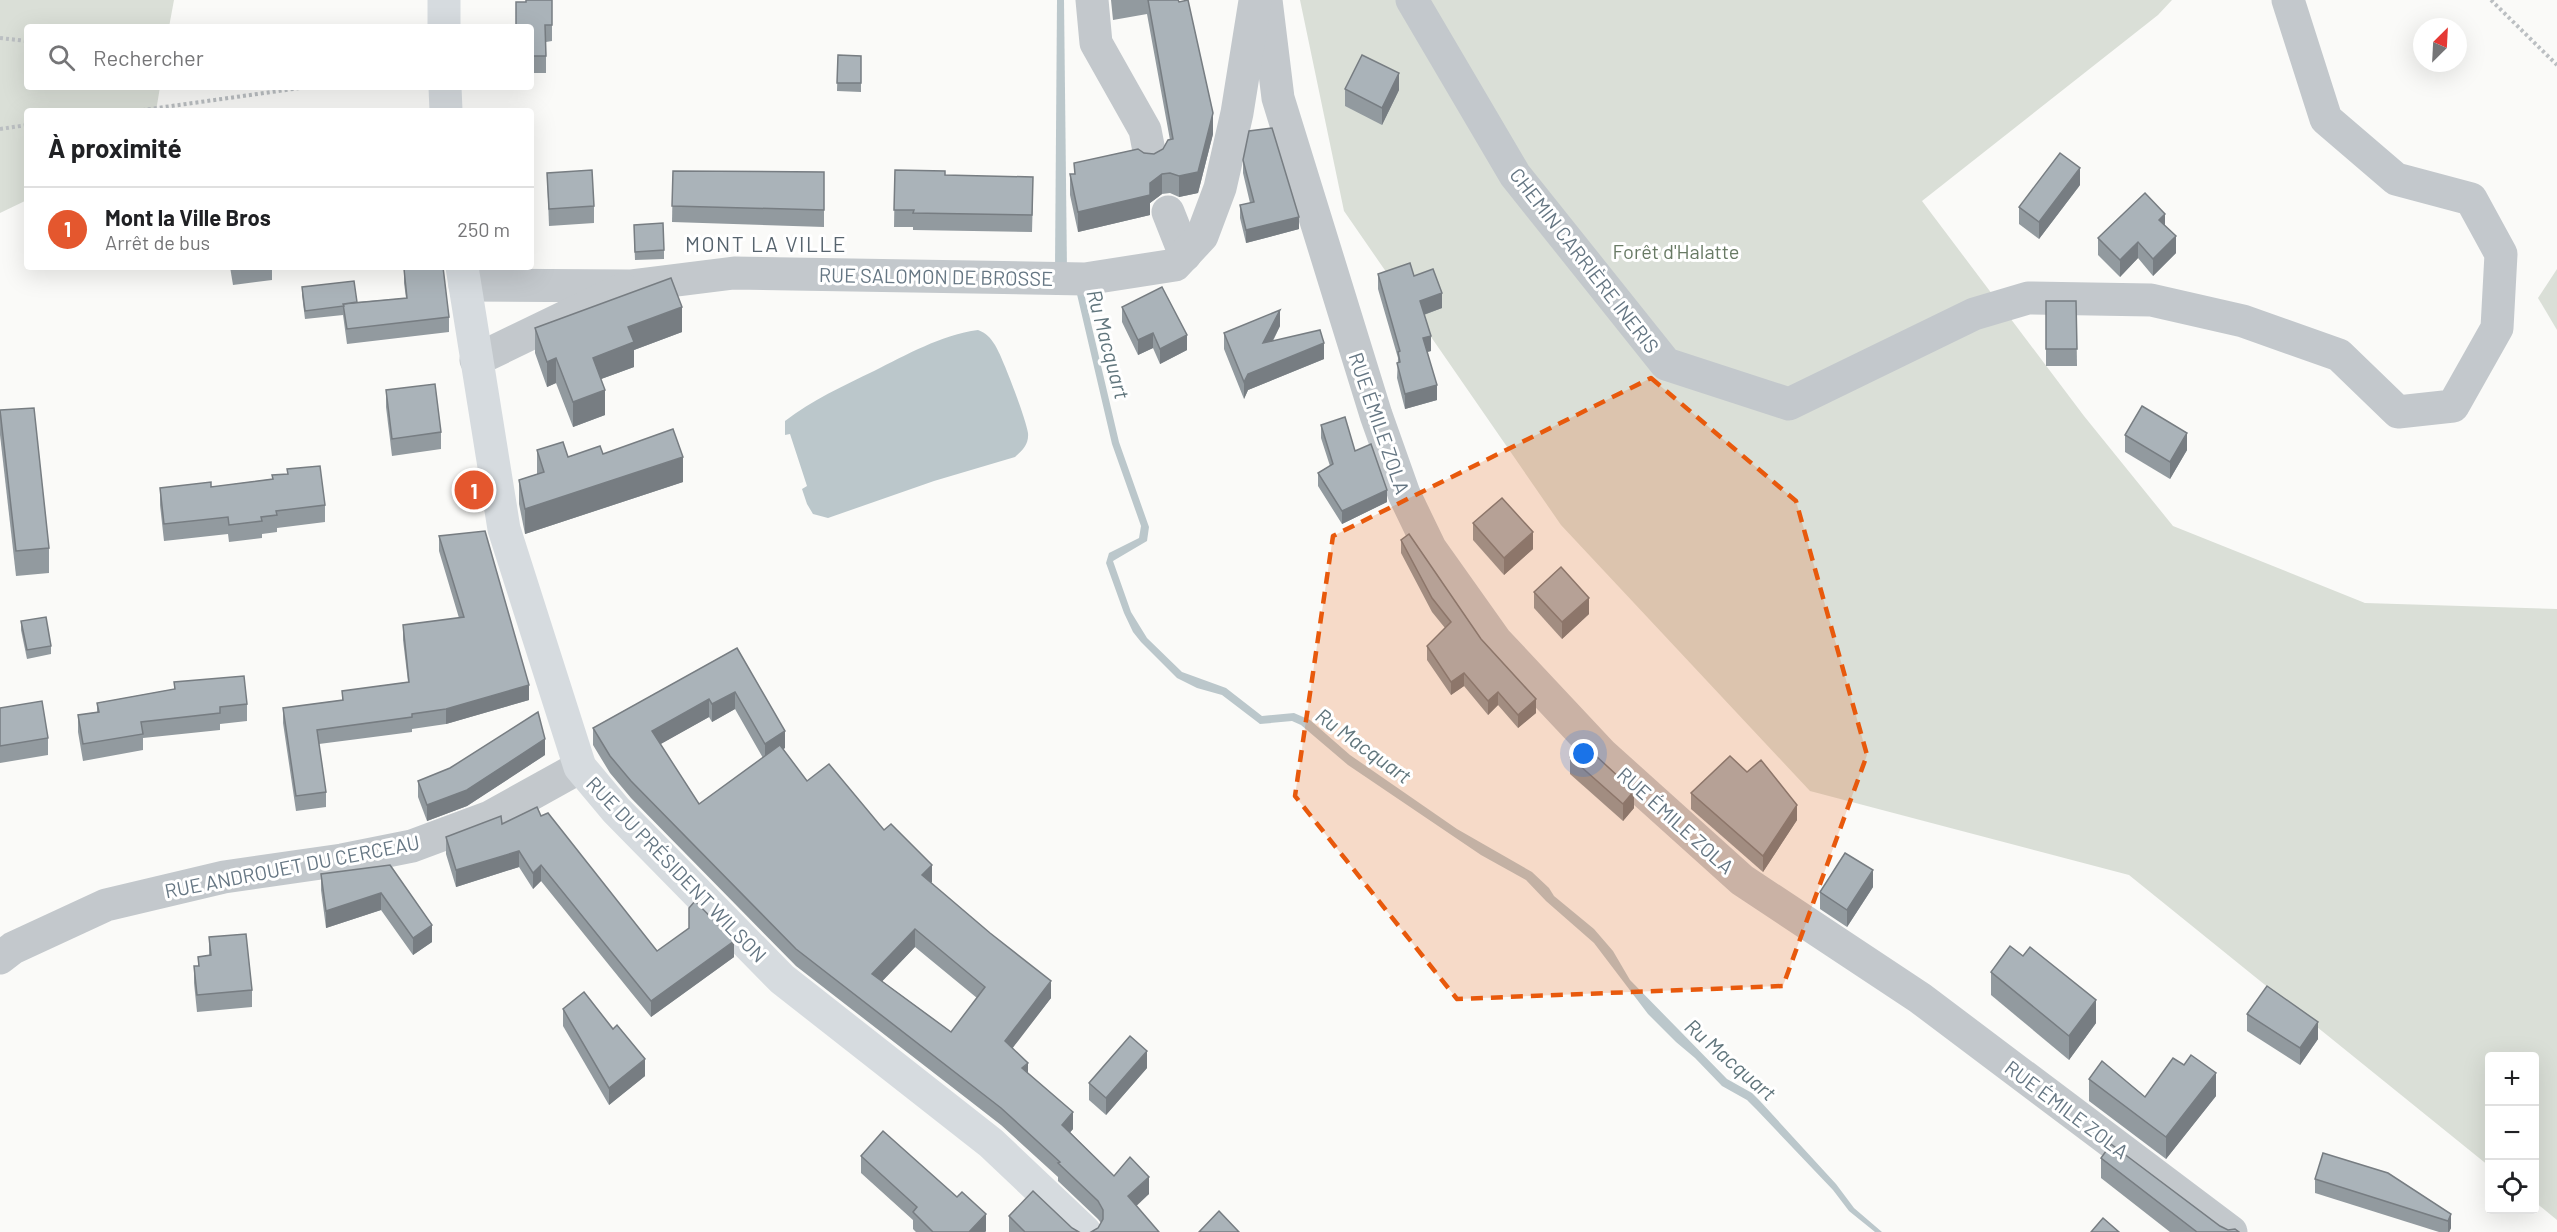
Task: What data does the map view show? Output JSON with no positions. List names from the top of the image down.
{
  "streets": {
    "street": [
      "CHEMIN CARRIÈRE INERIS",
      "RUE SALOMON DE BROSSE",
      "RUE ÉMILE ZOLA",
      "RUE ANDROUET DU CERCEAU",
      "RUE DU PRÉSIDENT WILSON"
    ]
  },
  "crossings": [
    ["RUE SALOMON DE BROSSE", "RUE DU PRÉSIDENT WILSON"],
    ["RUE ANDROUET DU CERCEAU", "RUE DU PRÉSIDENT WILSON"]
  ],
  "districts": ["MONT LA VILLE"],
  "water": ["Ru Macquart"],
  "parks": ["Forêt d'Halatte"],
  "north": "top right",
  "page": {
    "search": "Rechercher",
    "heading": "À proximité",
    "list": [
      {
        "mark": "1",
        "name": "Mont la Ville Bros",
        "note": "Arrêt de bus",
        "value": "250 m"
      }
    ],
    "pins": "1",
    "map_buttons": ["+", "−"]
  }
}
